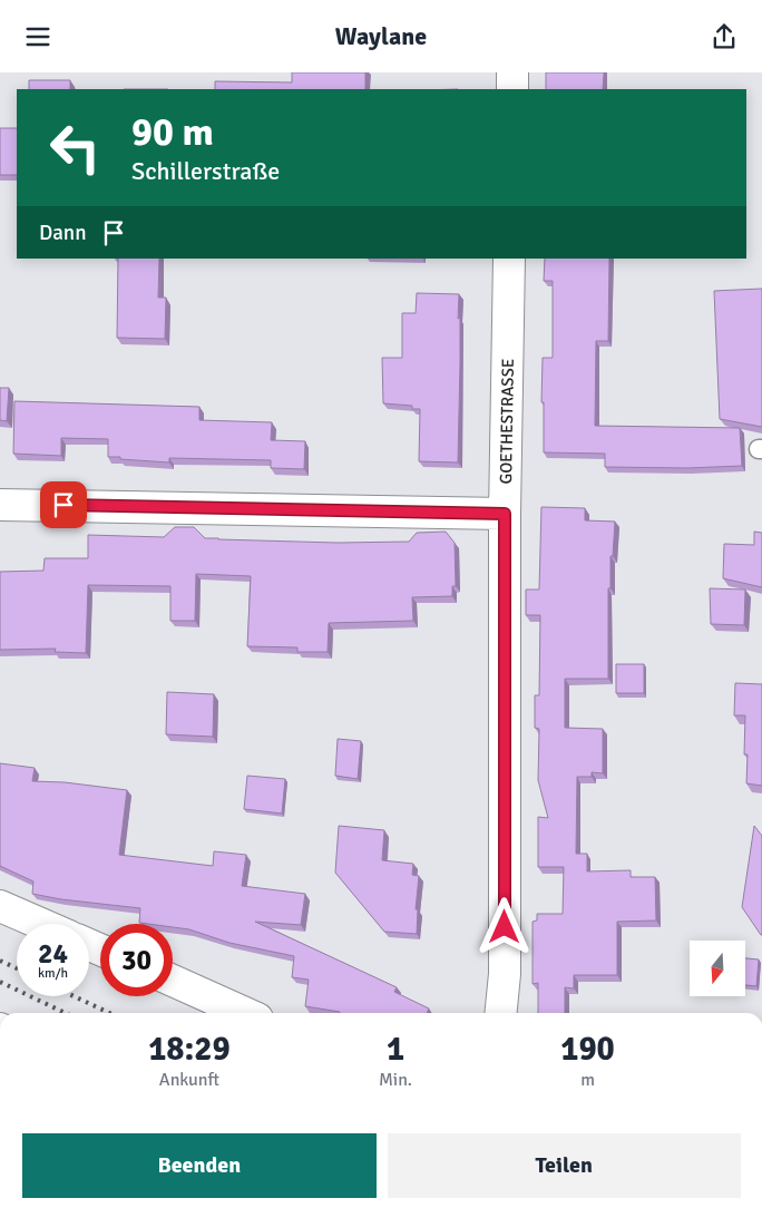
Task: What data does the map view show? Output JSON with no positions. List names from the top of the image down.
{
  "streets": {
    "street": ["GOETHESTRASSE"]
  },
  "north": "bottom",
  "page": {
    "header": "Waylane",
    "turn": ["90 m", "Schillerstraße"],
    "then": "Dann",
    "speed": "24 km/h",
    "limit": "30",
    "eta": [
      "18:29",
      "Ankunft",
      "1",
      "Min.",
      "190",
      "m"
    ],
    "buttons": ["Beenden", "Teilen"]
  }
}
